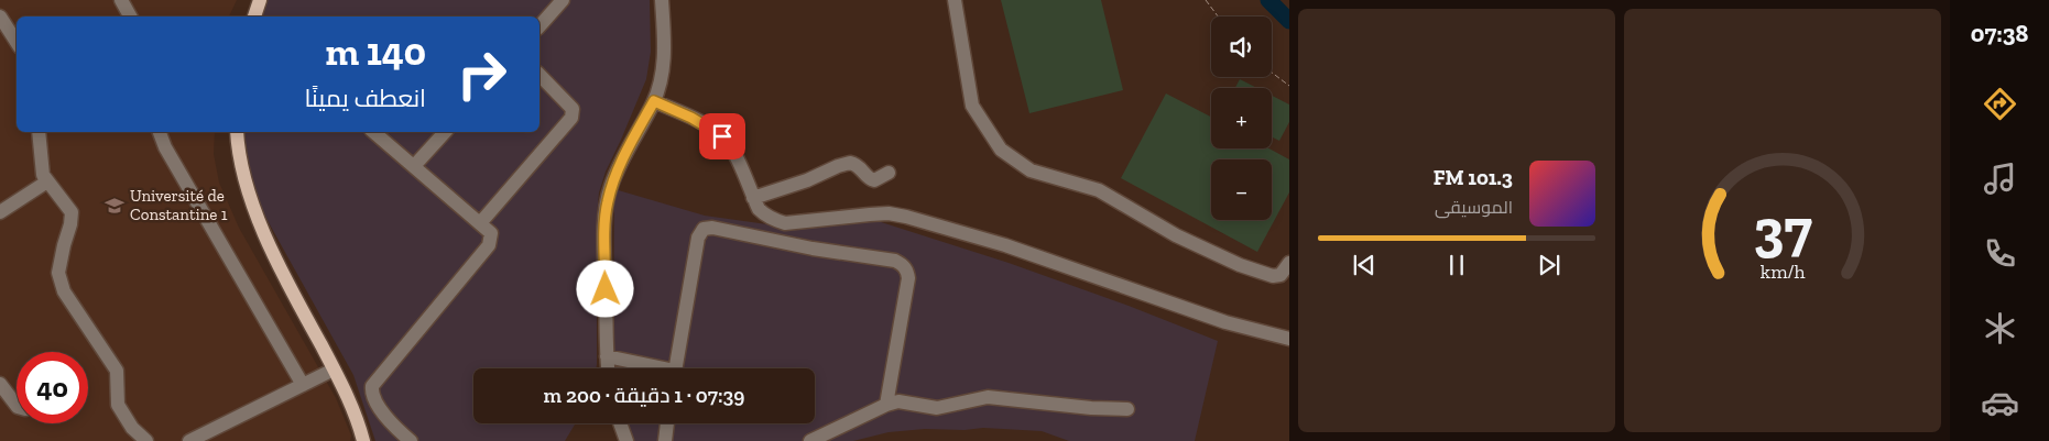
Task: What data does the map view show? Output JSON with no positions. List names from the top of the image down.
{
  "places": {
    "school or university": ["Université de Constantine 1"]
  },
  "page": {
    "tabs": "07:38",
    "map_buttons": ["+", "−"],
    "turn": ["140 m", "انعطف يمينًا"],
    "song": ["101.3 FM", "الموسيقى"],
    "limit": "40",
    "trip": "07:39 · 1 دقيقة · 200 m",
    "gauge": ["37", "km/h"]
  }
}
